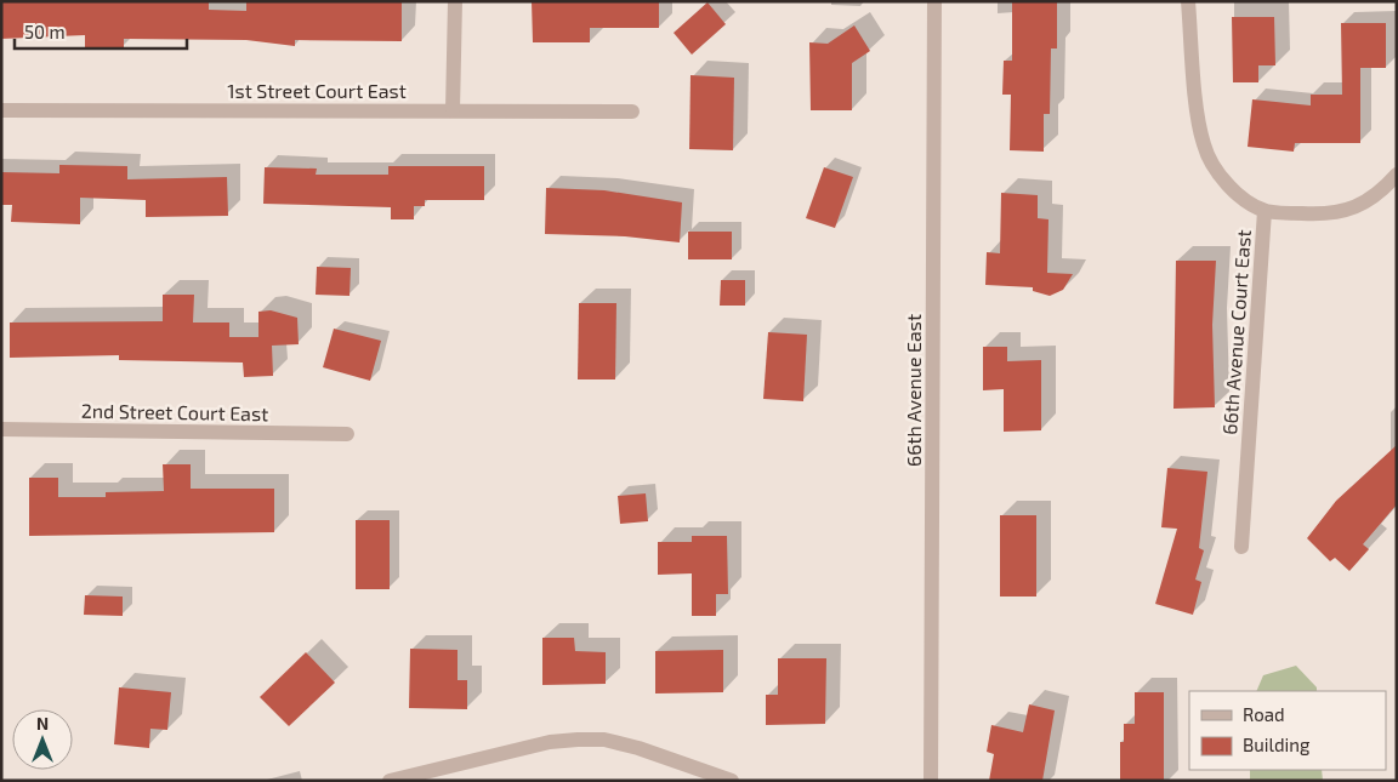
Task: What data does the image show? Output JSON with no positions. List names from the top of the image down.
{
  "streets": {
    "street": [
      "1st Street Court East",
      "66th Avenue Court East",
      "66th Avenue East",
      "2nd Street Court East"
    ]
  },
  "legend": ["Road", "Building"],
  "scale_bar": "50 m",
  "north": "top"
}
